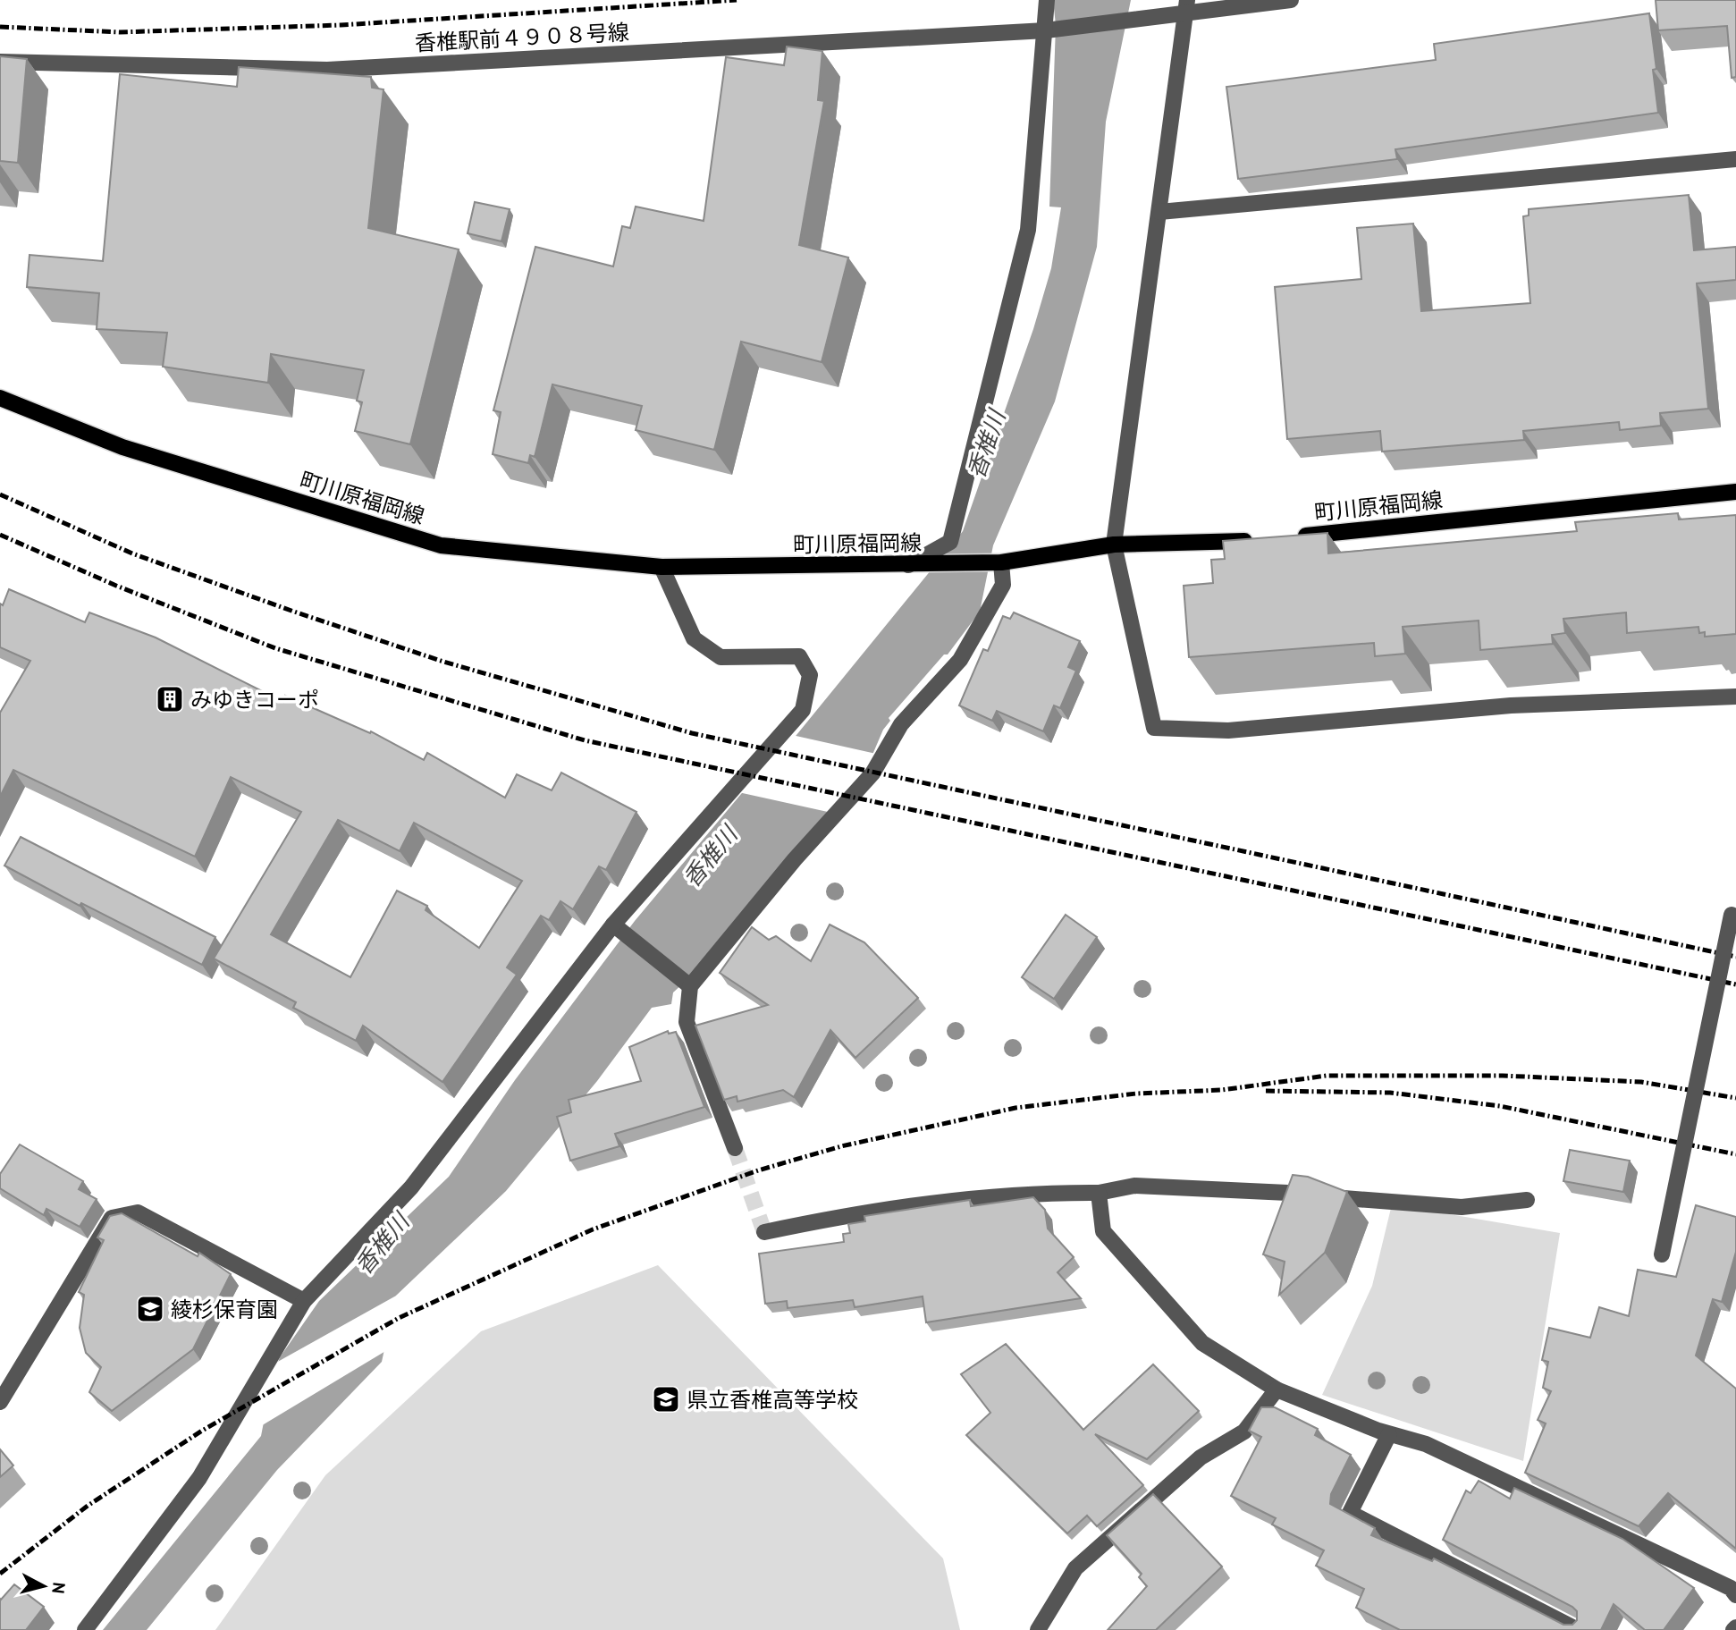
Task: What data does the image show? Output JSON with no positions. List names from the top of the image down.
{
  "streets": {
    "main road": ["町川原福岡線"],
    "street": ["香椎駅前４９０８号線"]
  },
  "water": ["香椎川"],
  "places": {
    "building": ["みゆきコーポ"],
    "school or university": ["綾杉保育園", "県立香椎高等学校"]
  },
  "north": "right"
}
